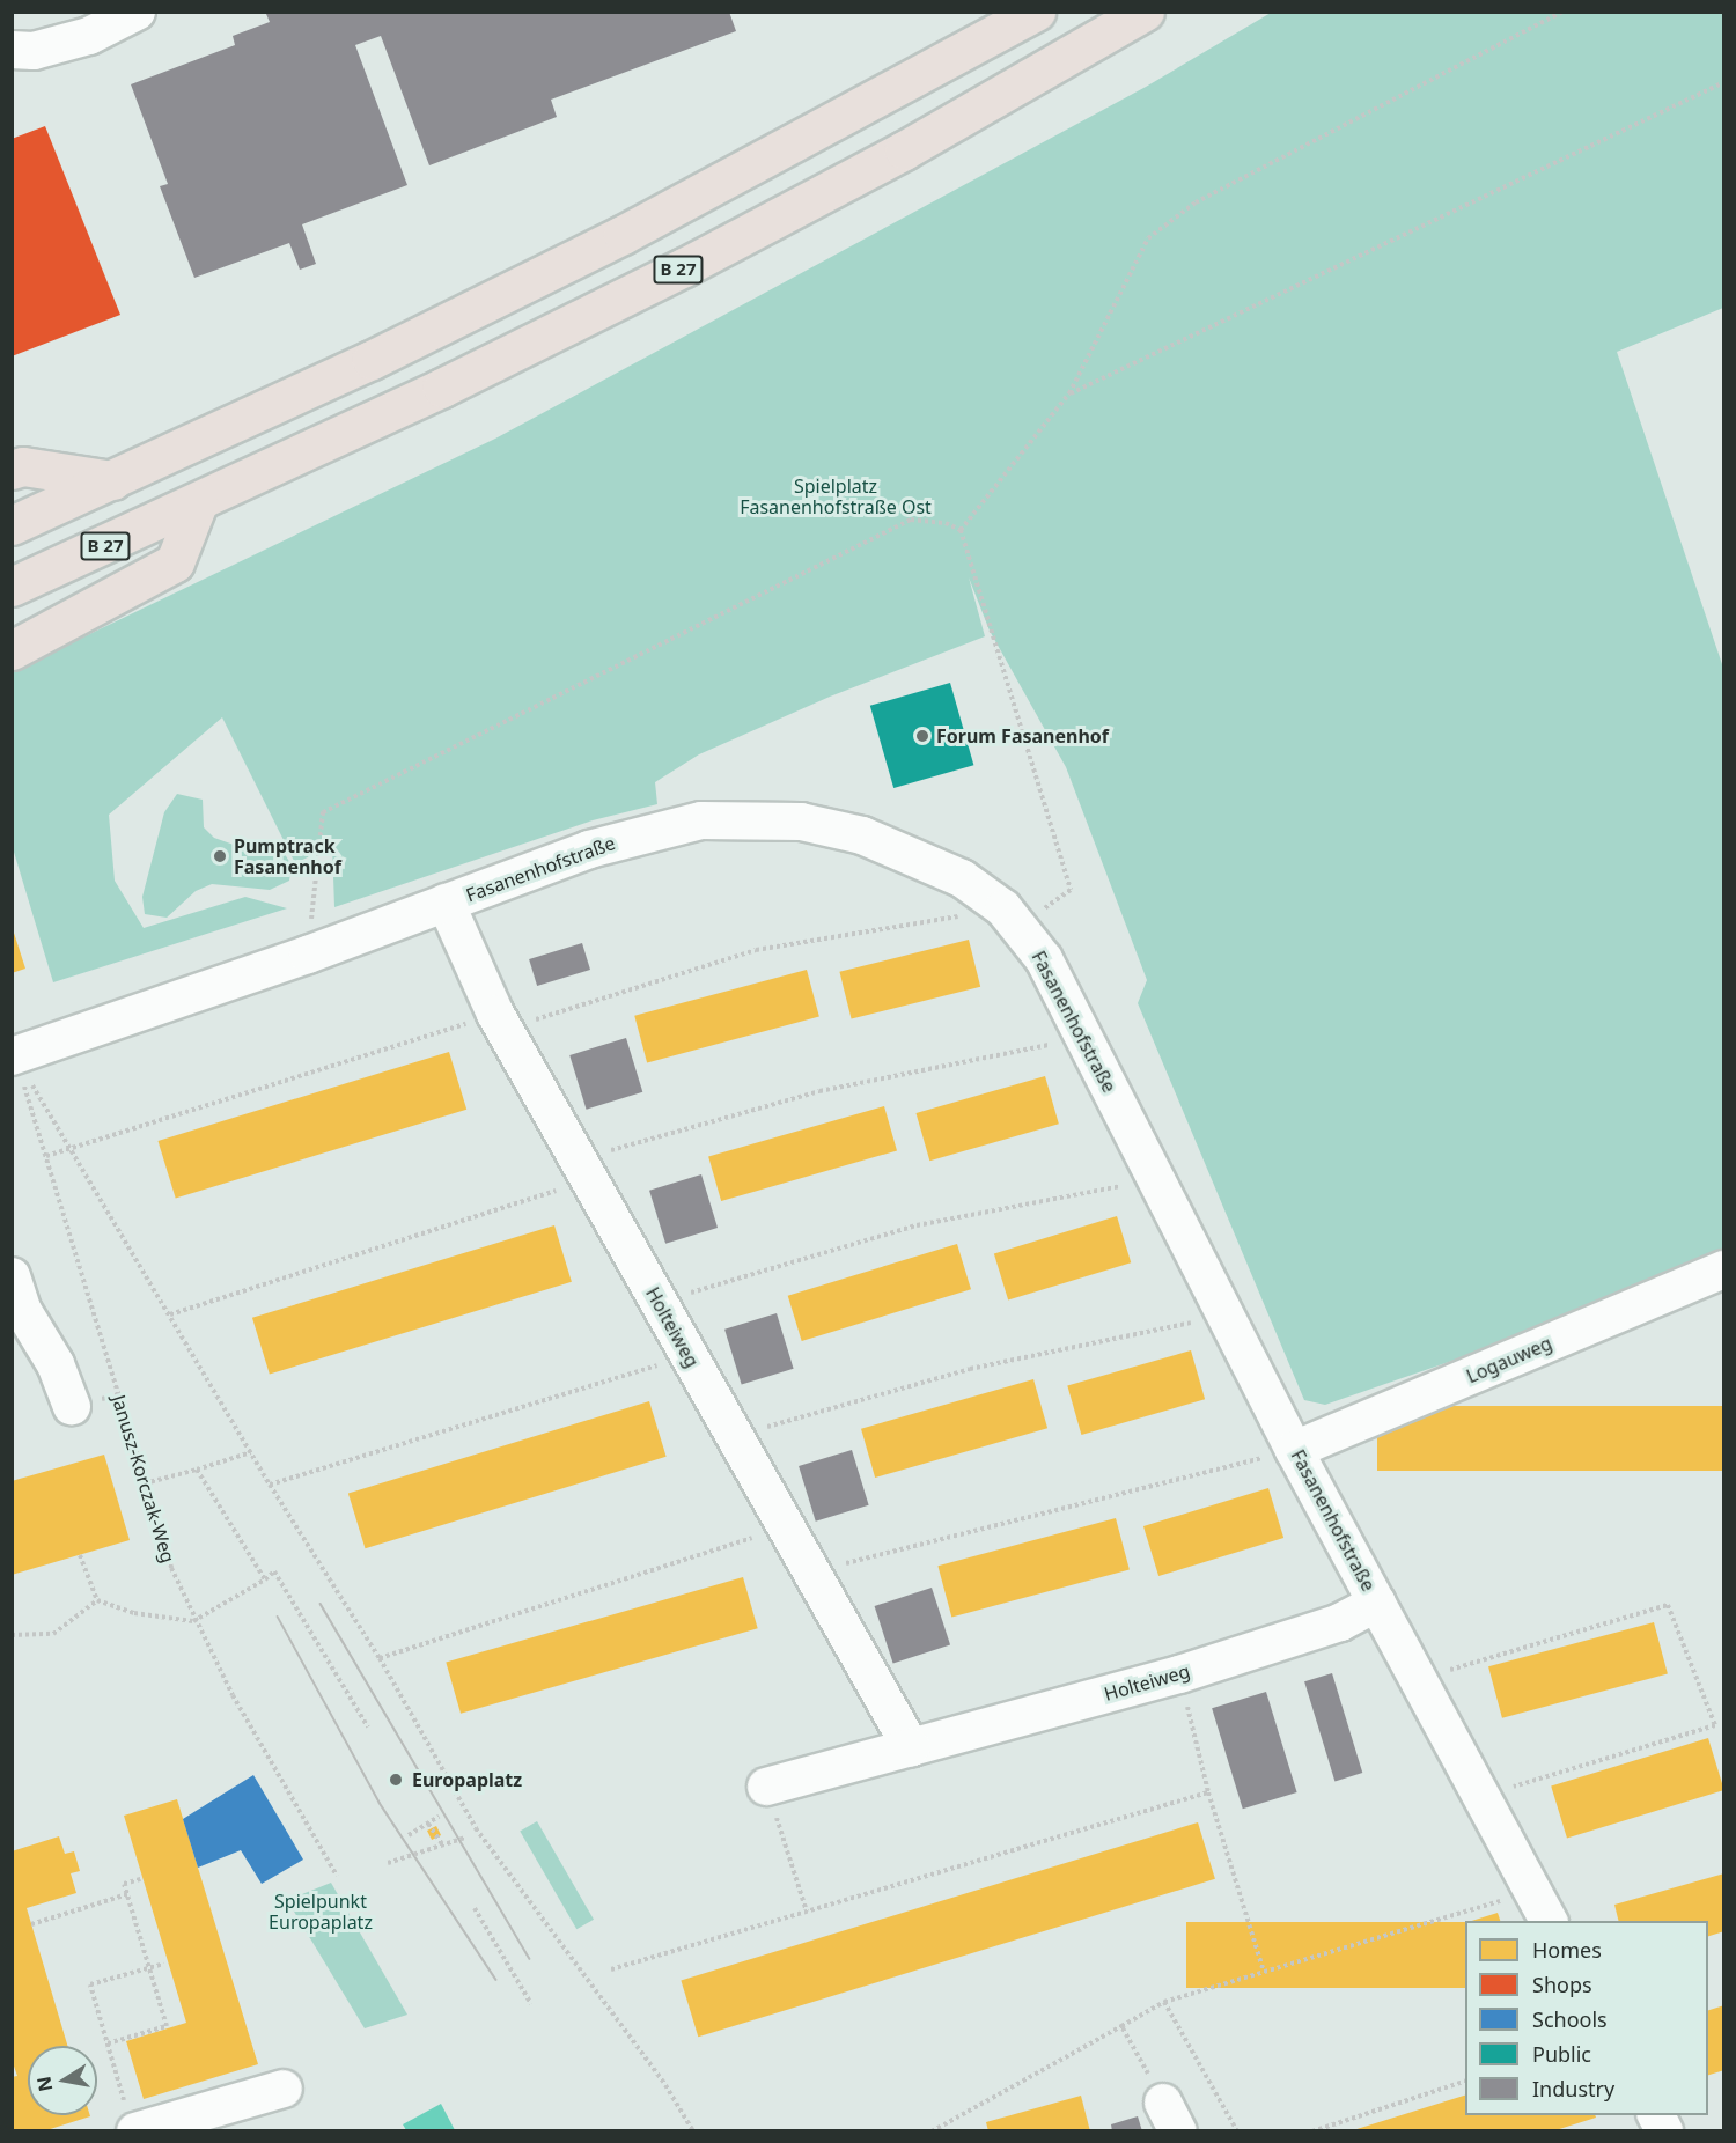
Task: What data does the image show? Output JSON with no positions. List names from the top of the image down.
{
  "streets": {
    "highway": ["B 27"],
    "street": ["Fasanenhofstraße", "Holteiweg", "Logauweg"],
    "path": ["Janusz-Korczak-Weg"]
  },
  "crossings": [
    ["Fasanenhofstraße", "Holteiweg"],
    ["Fasanenhofstraße", "Logauweg"],
    ["Fasanenhofstraße", "Janusz-Korczak-Weg"]
  ],
  "parks": ["Spielplatz Fasanenhofstraße Ost", "Spielpunkt Europaplatz"],
  "places": ["Forum Fasanenhof", "Pumptrack Fasanenhof", "Europaplatz"],
  "legend": [
    "Homes",
    "Shops",
    "Schools",
    "Public",
    "Industry"
  ],
  "north": "left"
}
